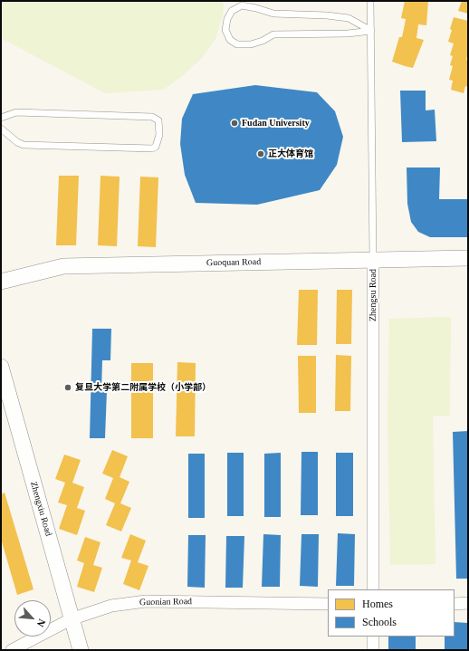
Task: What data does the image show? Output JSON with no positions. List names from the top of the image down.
{
  "streets": {
    "street": [
      "Guoquan Road",
      "Zhengsu Road",
      "Zhengxiu Road",
      "Guonian Road"
    ]
  },
  "crossings": [
    ["Guoquan Road", "Zhengsu Road"],
    ["Zhengxiu Road", "Guonian Road"]
  ],
  "places": ["Fudan University", "正大体育馆", "复旦大学第二附属学校（小学部）"],
  "legend": ["Homes", "Schools"],
  "north": "bottom right"
}
